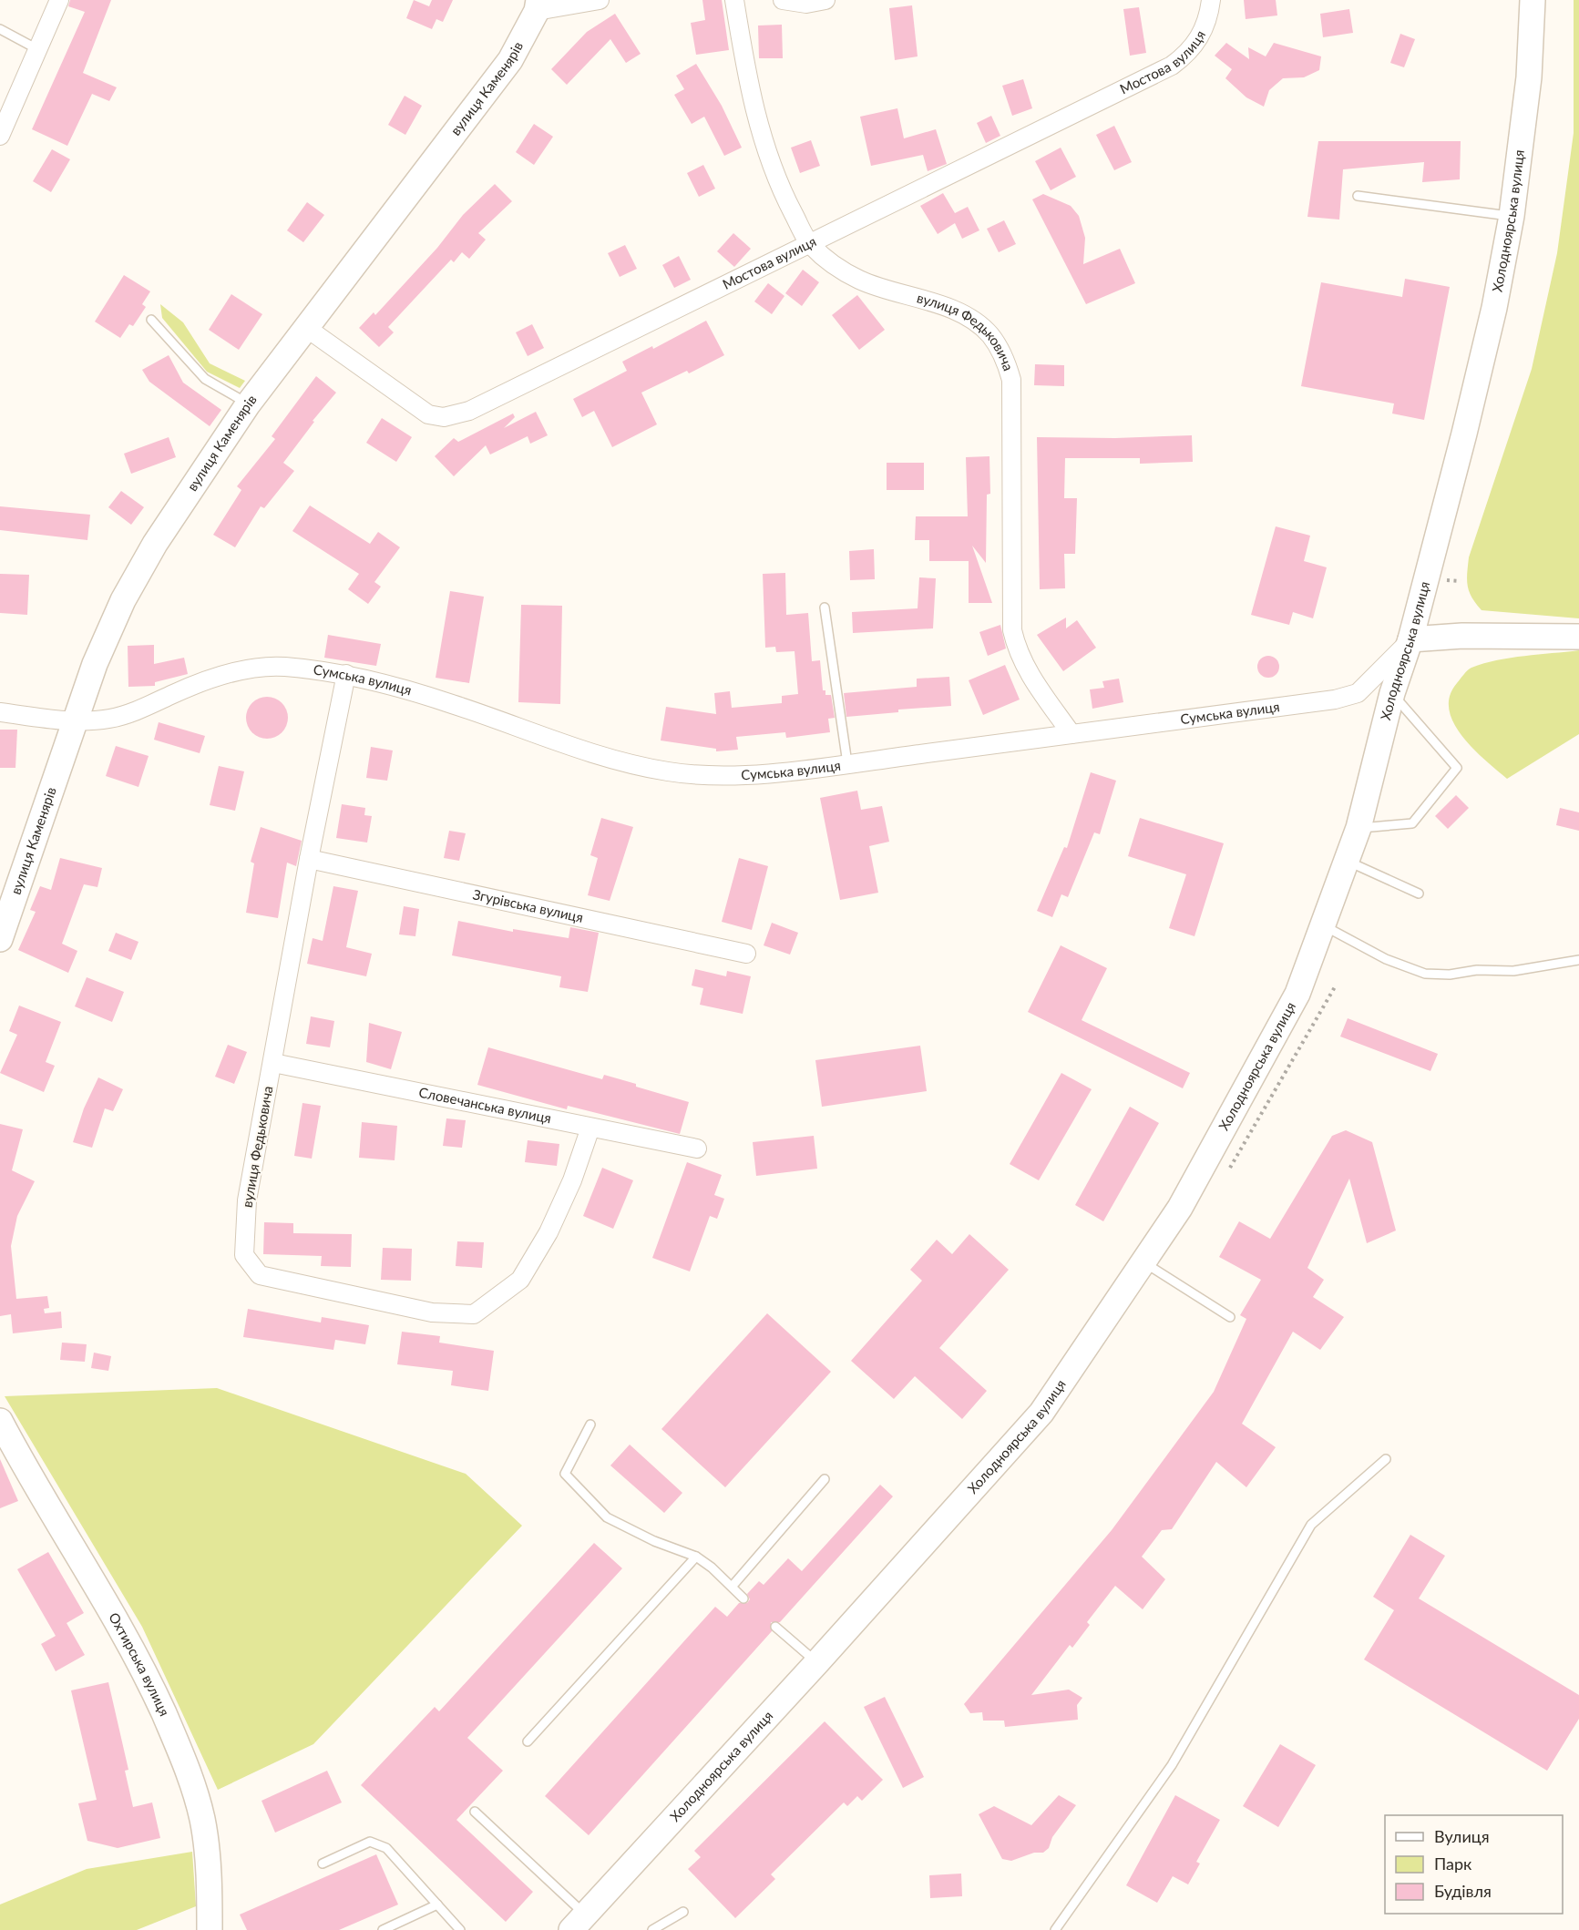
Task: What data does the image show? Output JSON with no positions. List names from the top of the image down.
{
  "streets": {
    "main road": ["вулиця Каменярів", "Холодноярська вулиця", "Охтирська вулиця"],
    "street": [
      "Мостова вулиця",
      "вулиця Федьковича",
      "Сумська вулиця",
      "Згурівська вулиця",
      "Словечанська вулиця"
    ]
  },
  "crossings": [
    ["Мостова вулиця", "вулиця Каменярів"],
    ["Мостова вулиця", "вулиця Федьковича"],
    ["вулиця Каменярів", "Сумська вулиця"],
    ["Холодноярська вулиця", "Сумська вулиця"],
    ["вулиця Федьковича", "Сумська вулиця"],
    ["вулиця Федьковича", "Згурівська вулиця"],
    ["вулиця Федьковича", "Словечанська вулиця"]
  ],
  "legend": ["Вулиця", "Парк", "Будівля"]
}
